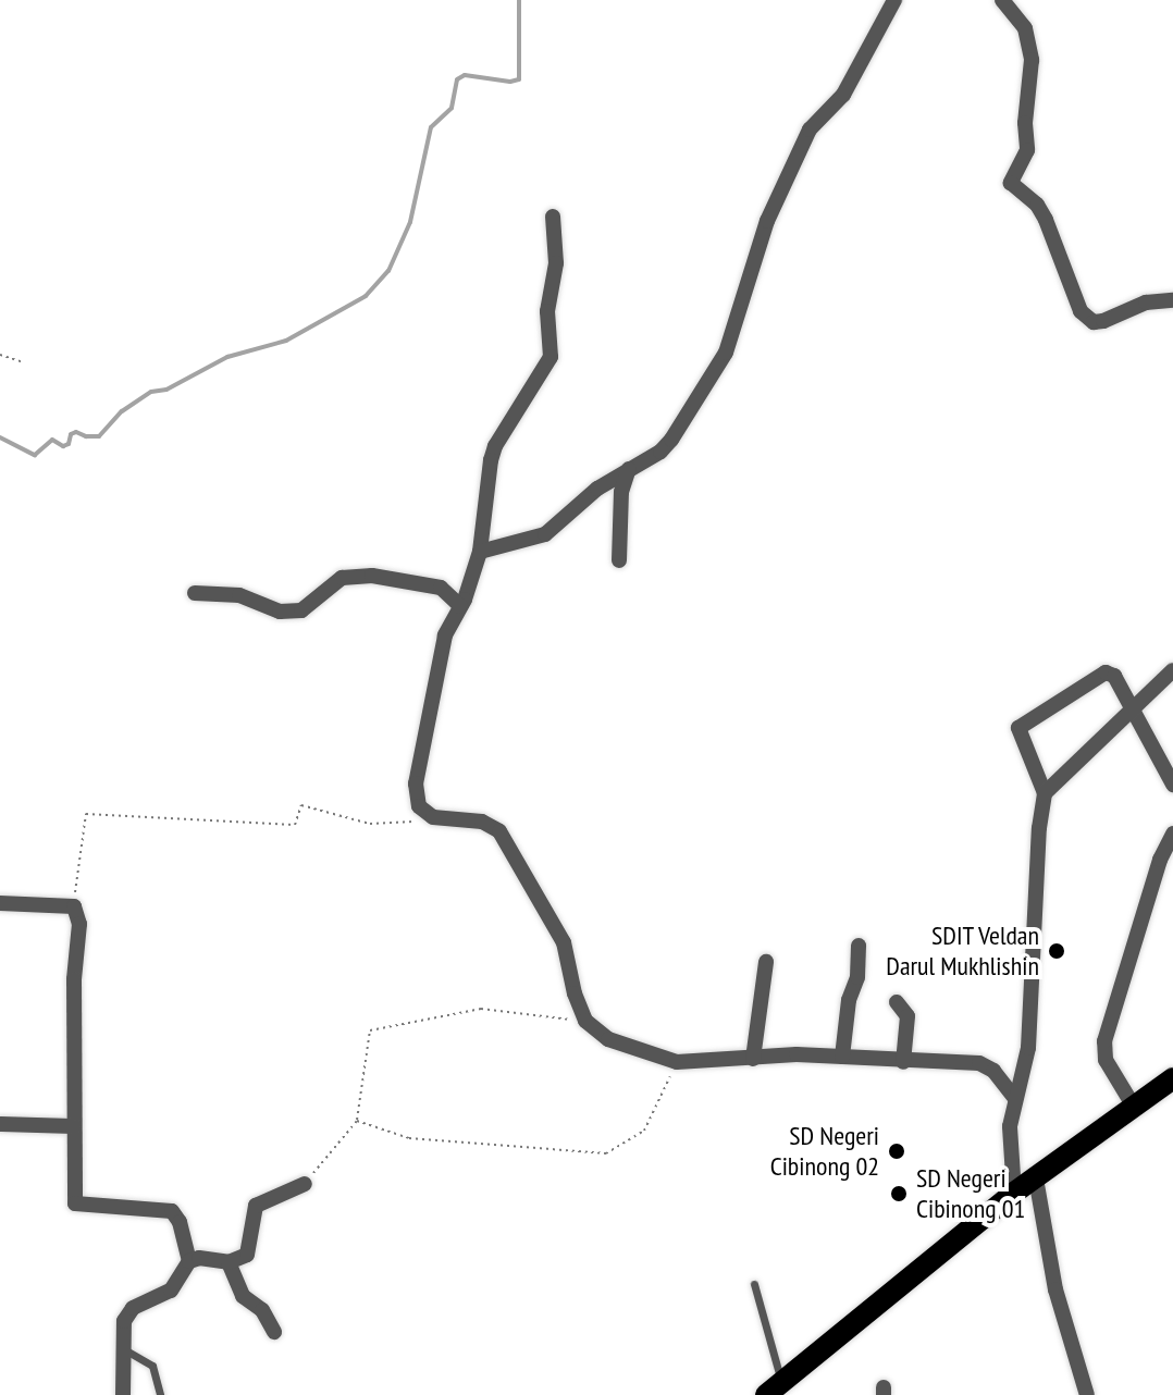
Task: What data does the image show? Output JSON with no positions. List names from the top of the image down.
{
  "places": ["SDIT Veldan Darul Mukhlishin", "SD Negeri Cibinong 02", "SD Negeri Cibinong 01"]
}
